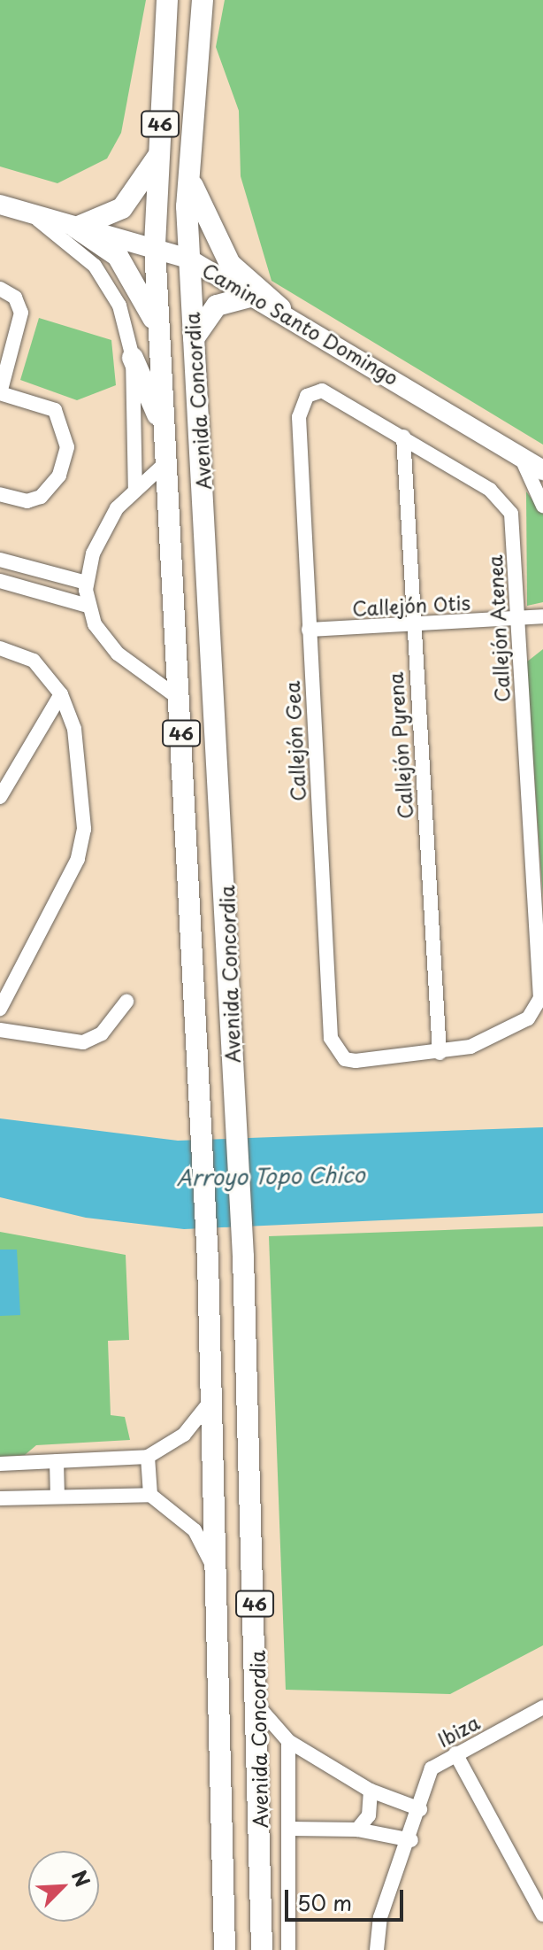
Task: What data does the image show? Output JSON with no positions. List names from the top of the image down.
{
  "streets": {
    "main road": ["46", "Avenida Concordia"],
    "street": [
      "Camino Santo Domingo",
      "Callejón Otis",
      "Callejón Atenea",
      "Callejón Gea",
      "Callejón Pyrena",
      "Ibiza"
    ]
  },
  "crossings": [
    ["Camino Santo Domingo", "Avenida Concordia"],
    ["Callejón Otis", "Callejón Atenea"],
    ["Callejón Otis", "Callejón Gea"],
    ["Callejón Otis", "Callejón Pyrena"],
    ["Callejón Atenea", "Callejón Gea"],
    ["Callejón Atenea", "Callejón Pyrena"],
    ["Callejón Gea", "Callejón Pyrena"]
  ],
  "water": ["Arroyo Topo Chico"],
  "scale_bar": "50 m",
  "north": "top right"
}
